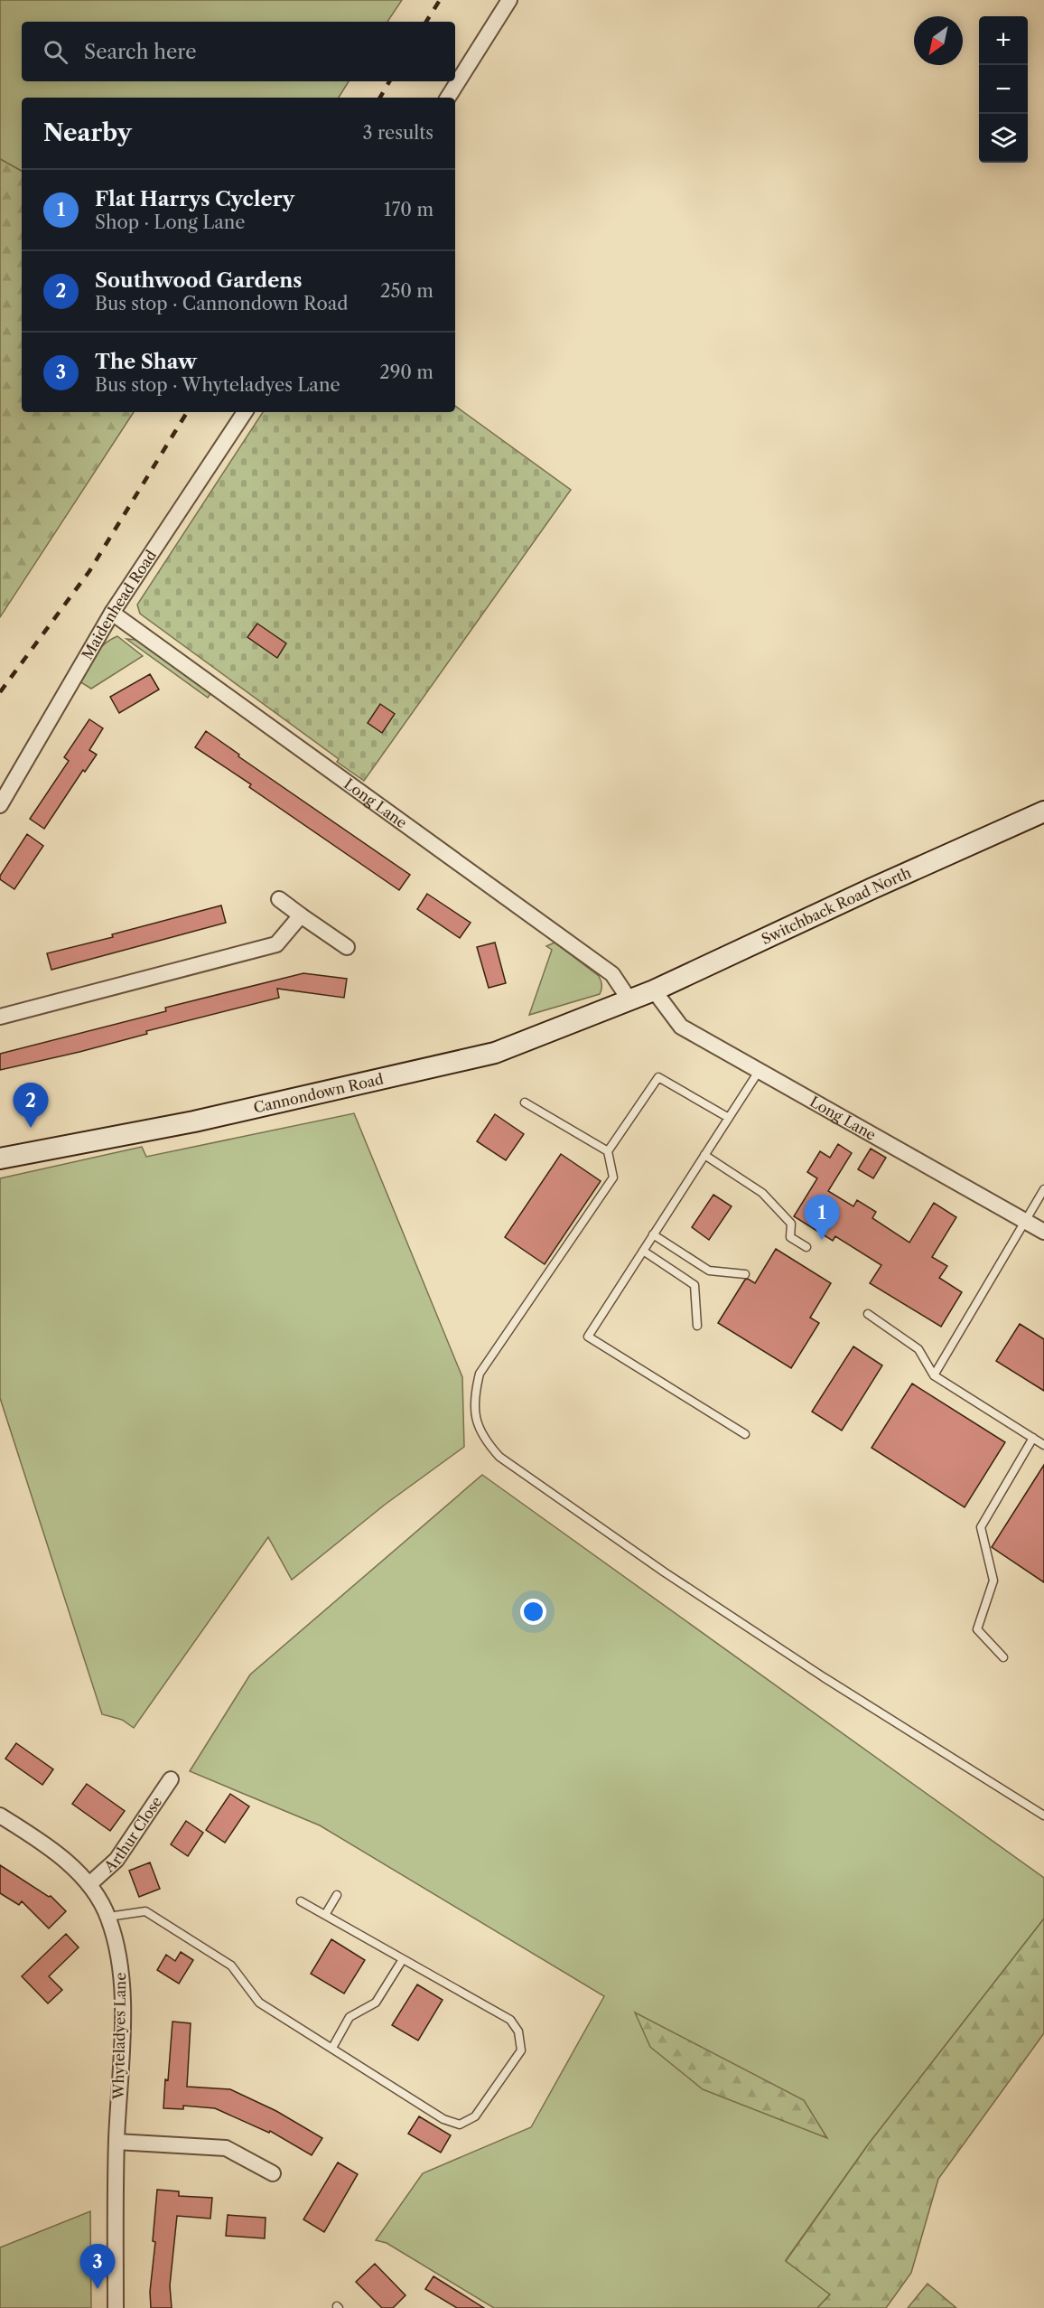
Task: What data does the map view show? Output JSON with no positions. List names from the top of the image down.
{
  "streets": {
    "main road": ["Switchback Road North", "Cannondown Road"],
    "street": [
      "Maidenhead Road",
      "Long Lane",
      "Arthur Close",
      "Whyteladyes Lane"
    ]
  },
  "crossings": [
    ["Maidenhead Road", "Long Lane"],
    ["Long Lane", "Switchback Road North"],
    ["Long Lane", "Cannondown Road"],
    ["Switchback Road North", "Cannondown Road"],
    ["Arthur Close", "Whyteladyes Lane"]
  ],
  "north": "bottom left",
  "page": {
    "map_buttons": ["+", "−"],
    "search": "Search here",
    "heading": ["Nearby", "3 results"],
    "list": [
      {
        "mark": "1",
        "name": "Flat Harrys Cyclery",
        "note": "Shop · Long Lane",
        "value": "170 m"
      },
      {
        "mark": "2",
        "name": "Southwood Gardens",
        "note": "Bus stop · Cannondown Road",
        "value": "250 m"
      },
      {
        "mark": "3",
        "name": "The Shaw",
        "note": "Bus stop · Whyteladyes Lane",
        "value": "290 m"
      }
    ],
    "pins": ["2", "1", "3"]
  }
}
